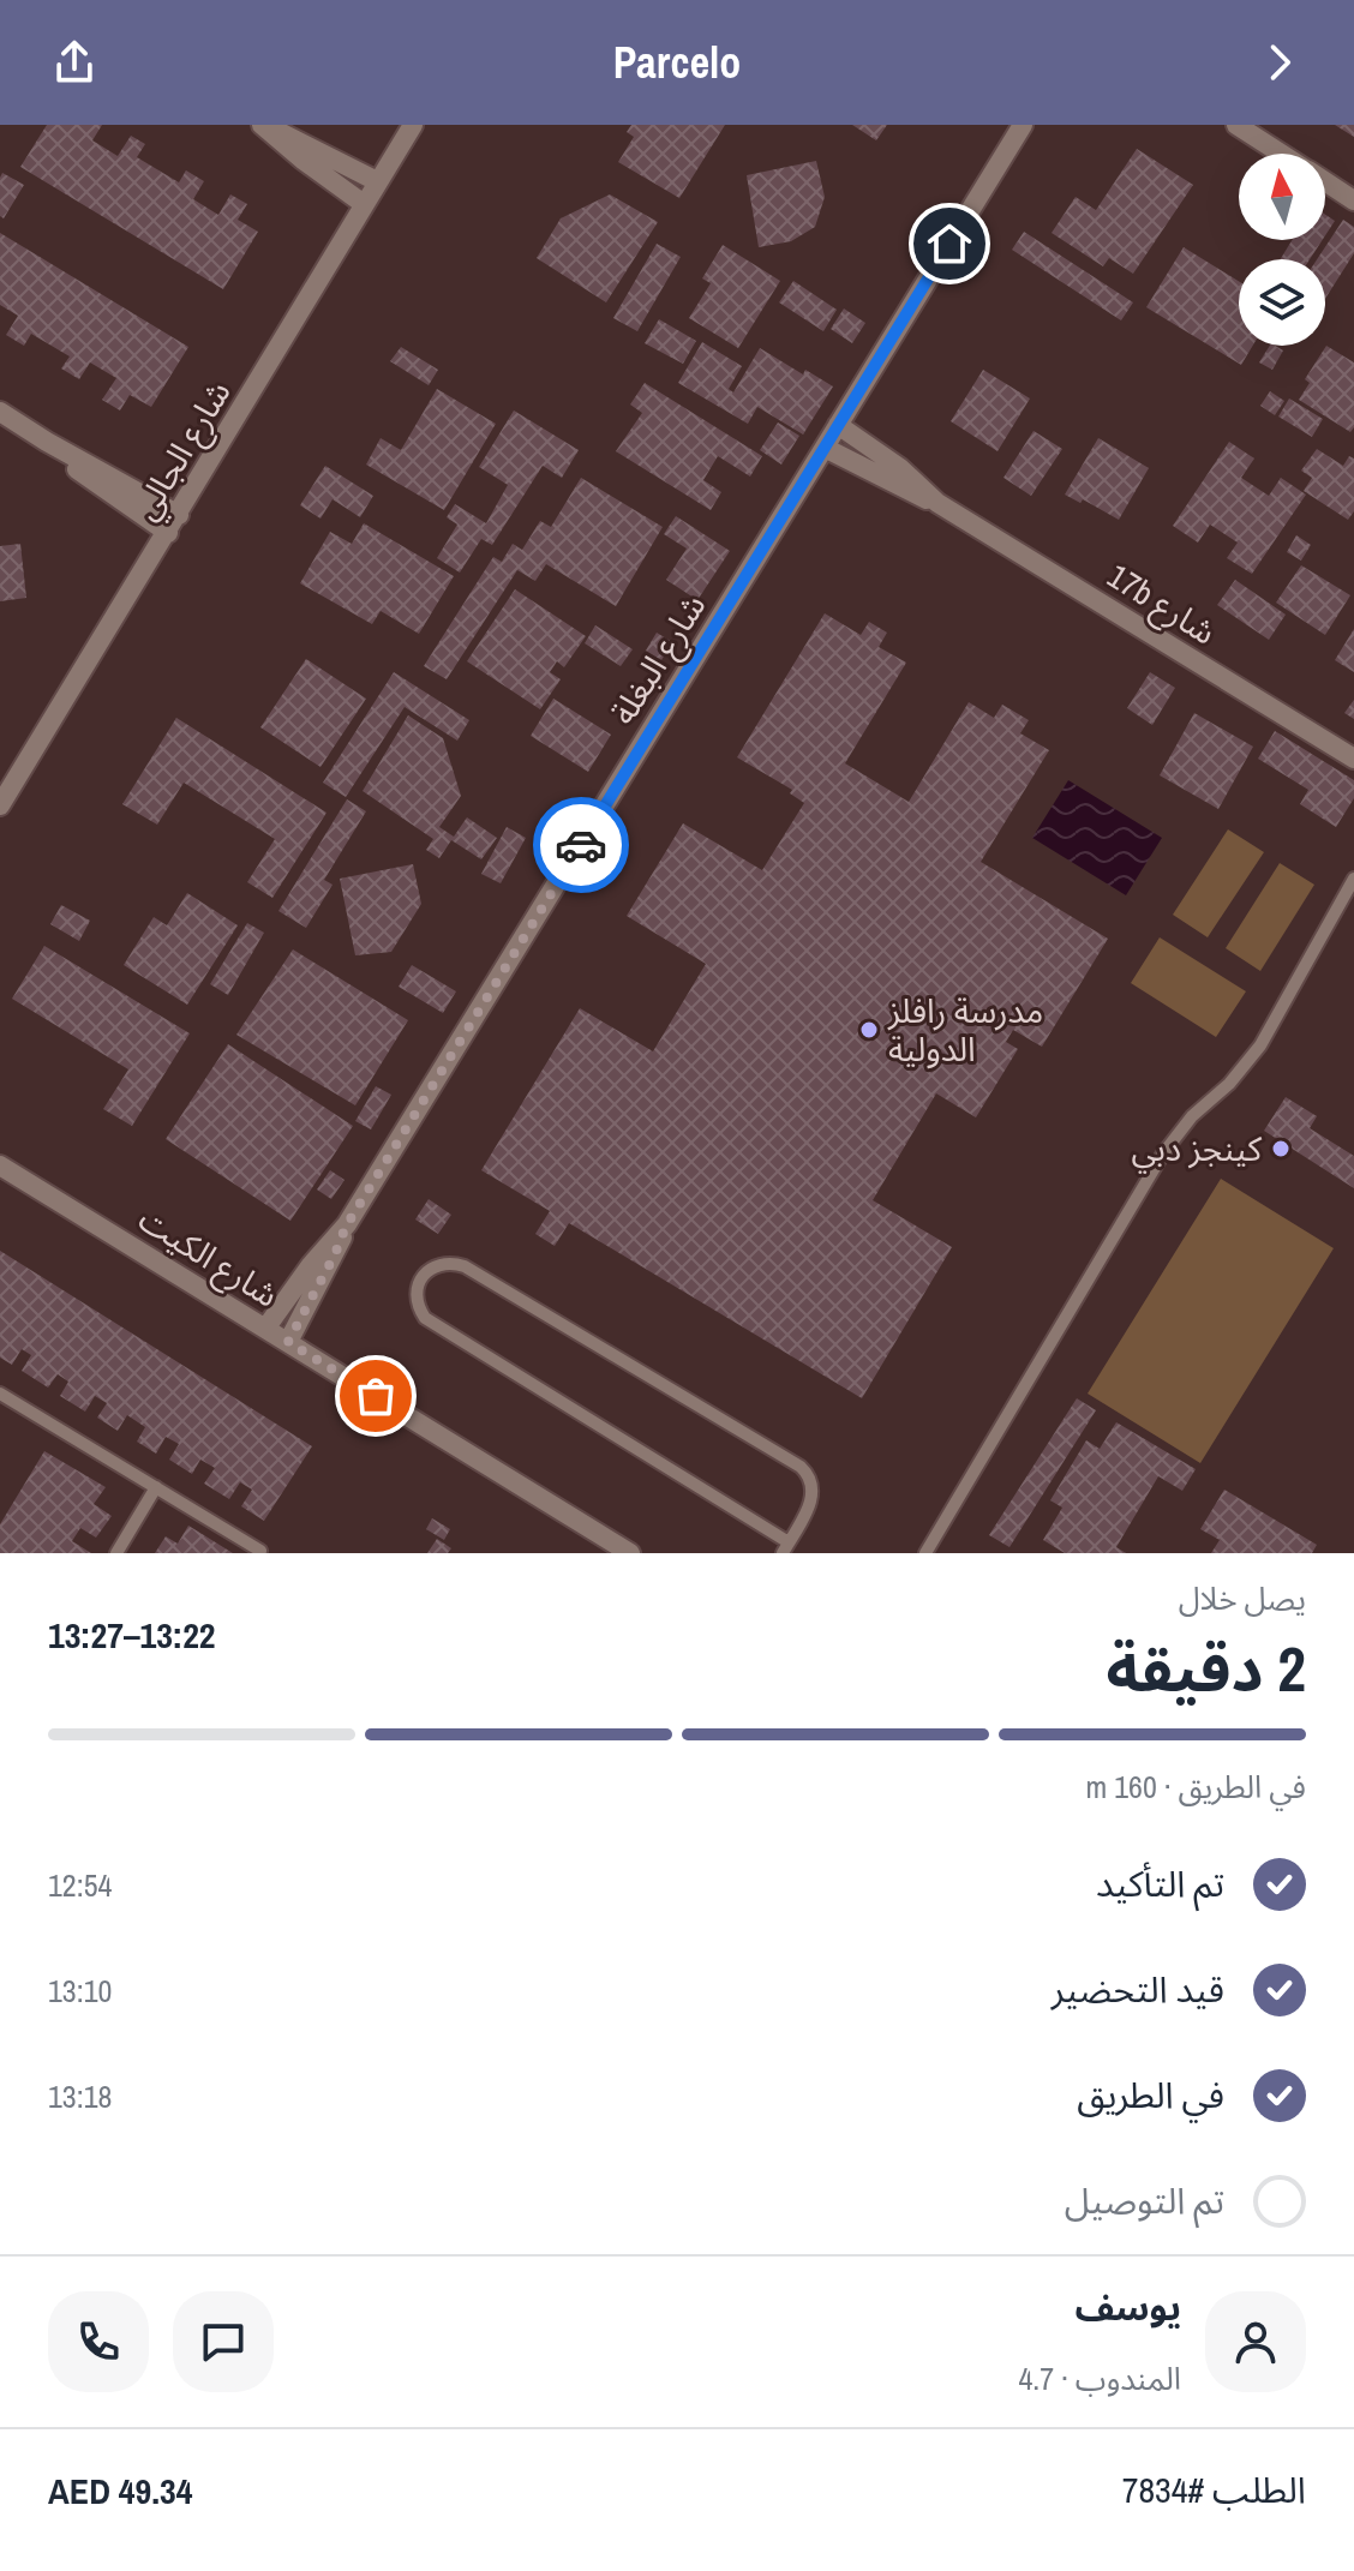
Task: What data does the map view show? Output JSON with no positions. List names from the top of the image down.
{
  "streets": {
    "street": [
      "شارع الجالي",
      "17b شارع",
      "شارع البغلة",
      "شارع الكيت"
    ]
  },
  "crossings": [
    ["17b شارع", "شارع البغلة"],
    ["شارع البغلة", "شارع الكيت"]
  ],
  "places": ["مدرسة رافلز الدولية", "كينجز دبي"],
  "north": "top",
  "page": {
    "header": "Parcelo",
    "heading": ["2 دقيقة", "يصل خلال", "13:22–13:27"],
    "panel": [
      "يوسف",
      "المندوب · 4.7",
      "الطلب #7834",
      "AED 49.34"
    ],
    "bar": "في الطريق · 160 m",
    "list": [
      ["تم التأكيد", "12:54"],
      ["قيد التحضير", "13:10"],
      ["في الطريق", "13:18"],
      "تم التوصيل"
    ]
  }
}
